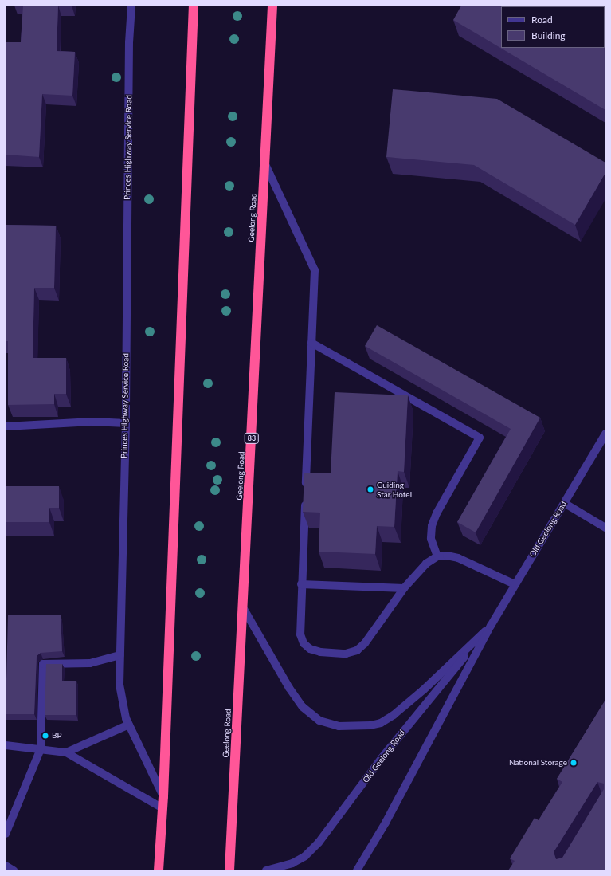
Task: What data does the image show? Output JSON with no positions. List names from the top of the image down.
{
  "streets": {
    "highway": ["Geelong Road", "83"],
    "street": ["Princes Highway Service Road", "Old Geelong Road"]
  },
  "places": ["Guiding Star Hotel", "BP", "National Storage"],
  "legend": ["Road", "Building"]
}
